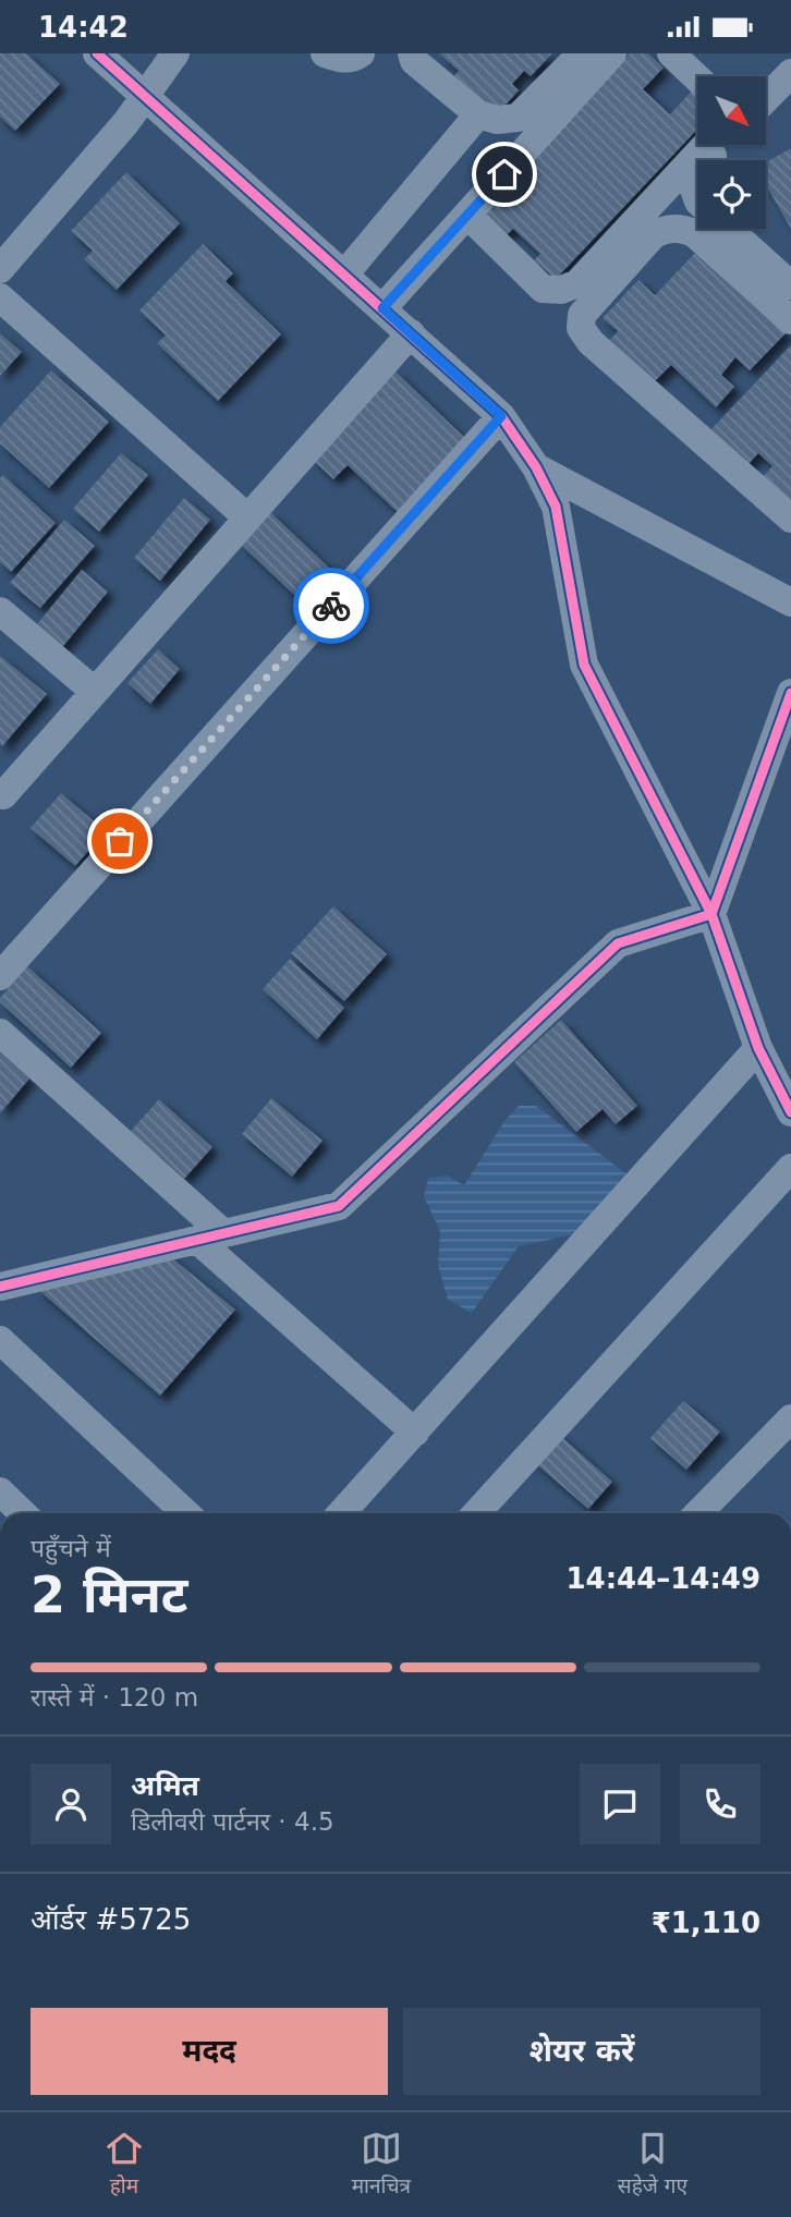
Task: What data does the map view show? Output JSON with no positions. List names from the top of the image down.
{
  "north": "bottom right",
  "page": {
    "status": "14:42",
    "heading": ["2 मिनट", "पहुँचने में", "14:44–14:49"],
    "panel": [
      "अमित",
      "डिलीवरी पार्टनर · 4.5",
      "ऑर्डर #5725",
      "₹1,110"
    ],
    "bar": "रास्ते में · 120 m",
    "buttons": ["मदद", "शेयर करें"],
    "tabs": ["होम", "मानचित्र", "सहेजे गए"]
  }
}
